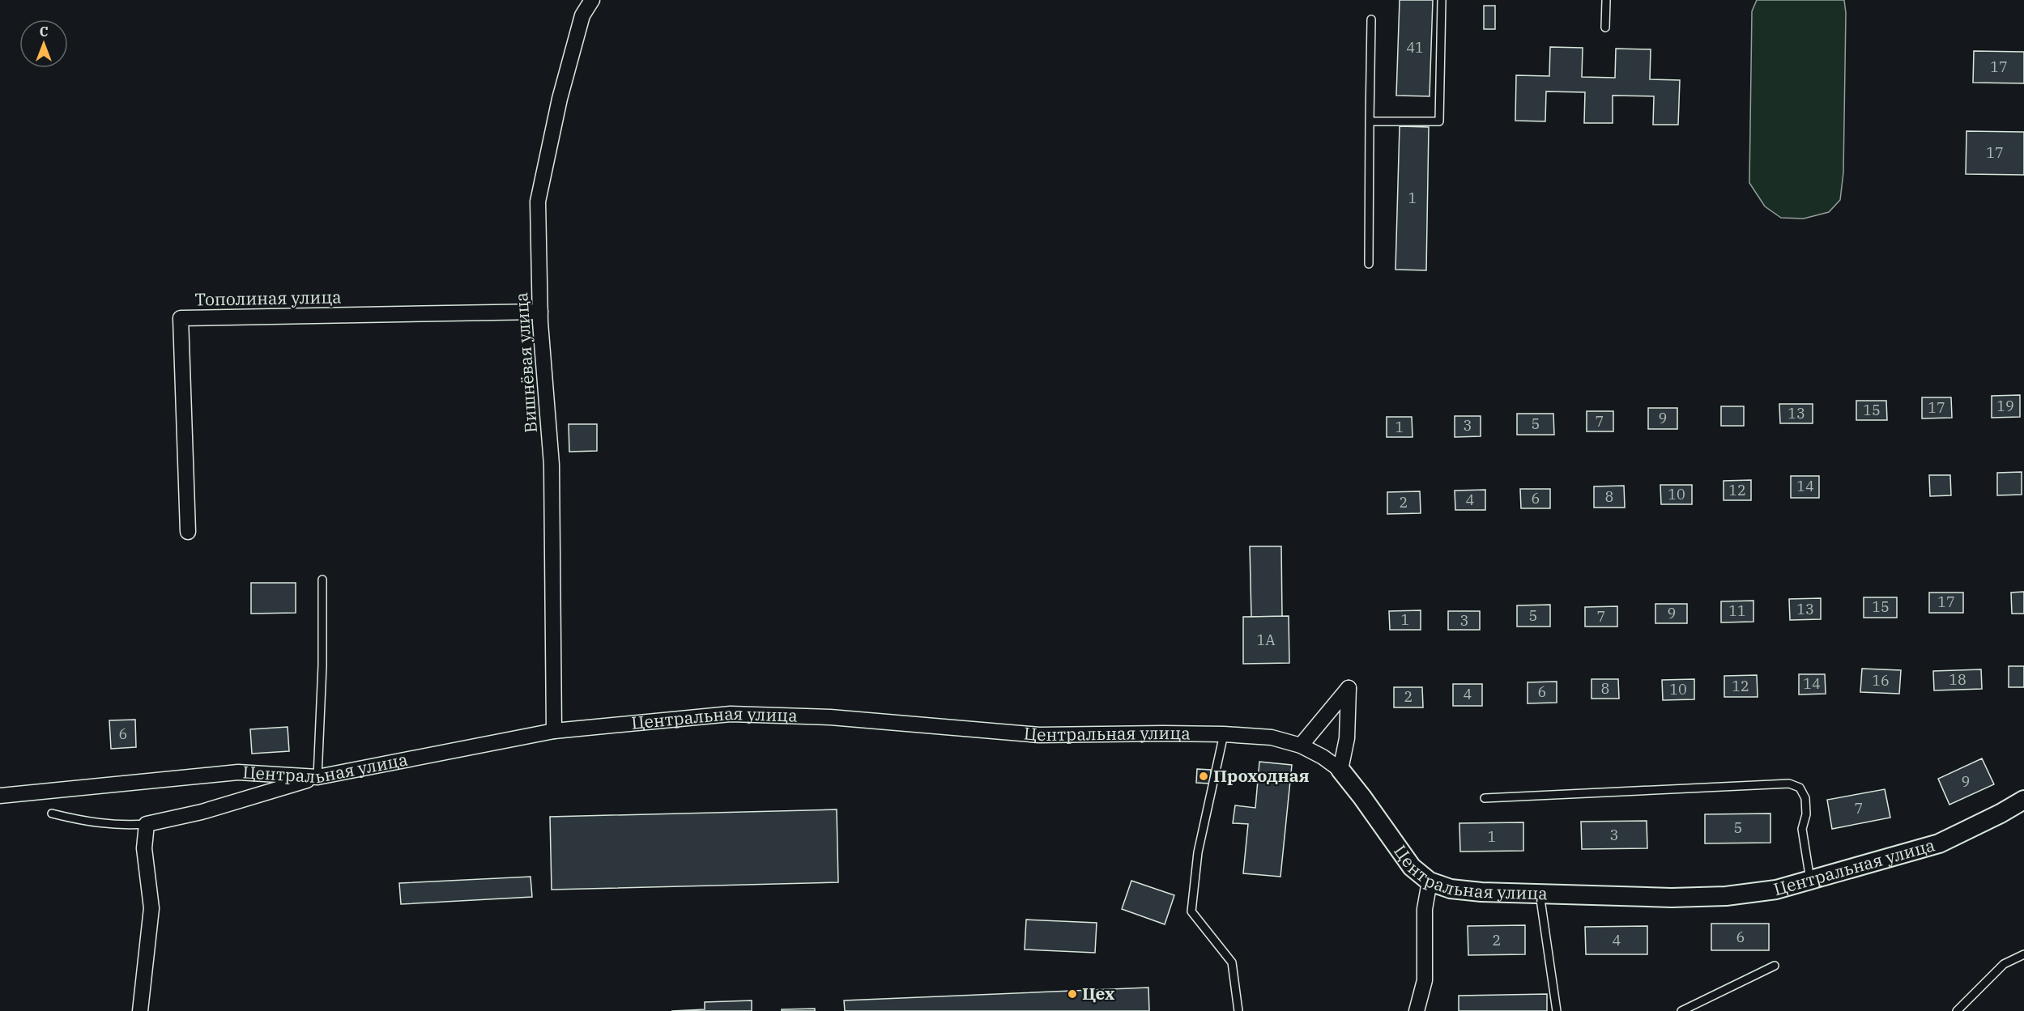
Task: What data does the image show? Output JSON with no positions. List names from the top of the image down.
{
  "streets": {
    "street": ["Тополиная улица", "Вишнёвая улица", "Центральная улица"]
  },
  "crossings": [
    ["Тополиная улица", "Вишнёвая улица"],
    ["Вишнёвая улица", "Центральная улица"]
  ],
  "places": ["Проходная", "Цех"],
  "house_numbers": [
    "41",
    "17",
    "17",
    "1",
    "19",
    "17",
    "15",
    "13",
    "9",
    "7",
    "5",
    "3",
    "1",
    "14",
    "12",
    "10",
    "8",
    "6",
    "4",
    "2",
    "17",
    "15",
    "13",
    "11",
    "9",
    "5",
    "7",
    "1",
    "3",
    "1А",
    "18",
    "16",
    "14",
    "12",
    "8",
    "10",
    "6",
    "4",
    "2",
    "6",
    "9",
    "7",
    "5",
    "3",
    "1",
    "6",
    "2",
    "4"
  ],
  "north": "top"
}
